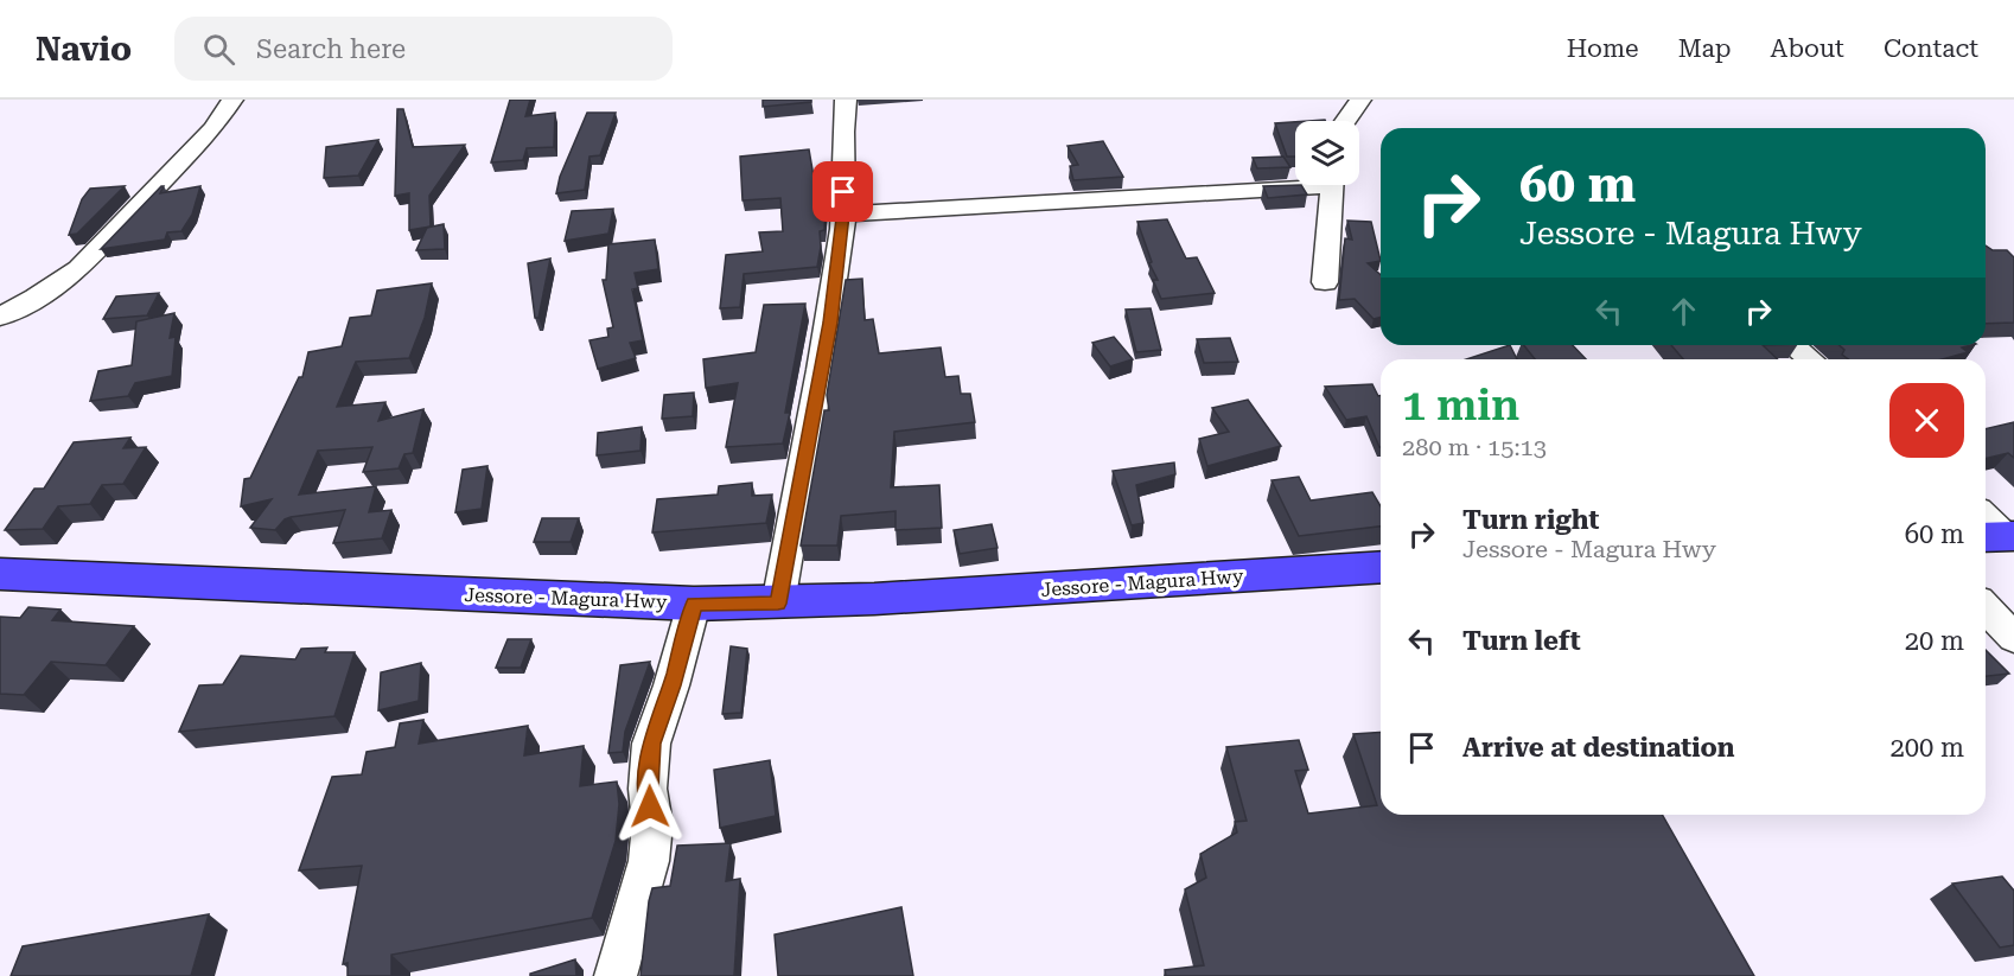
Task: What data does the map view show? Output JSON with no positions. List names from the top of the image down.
{
  "streets": {
    "highway": ["Jessore - Magura Hwy"]
  },
  "page": {
    "header": "Navio",
    "search": "Search here",
    "nav": [
      "Home",
      "Map",
      "About",
      "Contact"
    ],
    "turn": ["60 m", "Jessore - Magura Hwy"],
    "heading": ["1 min", "280 m · 15:13"],
    "list": [
      {
        "name": "Turn right",
        "note": "Jessore - Magura Hwy",
        "value": "60 m"
      },
      {
        "name": "Turn left",
        "value": "20 m"
      },
      {
        "name": "Arrive at destination",
        "value": "200 m"
      }
    ]
  }
}
